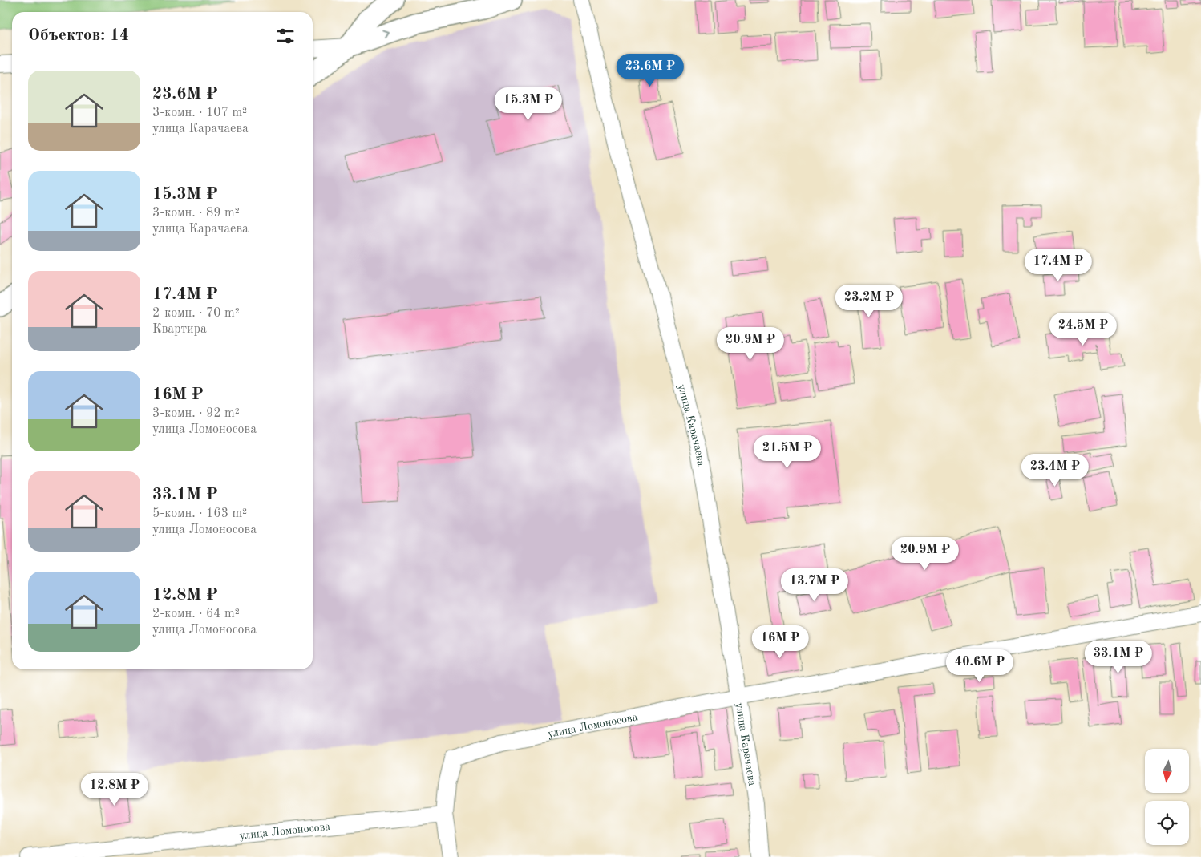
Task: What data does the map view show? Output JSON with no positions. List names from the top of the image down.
{
  "streets": {
    "street": ["улица Карачаева", "улица Ломоносова"]
  },
  "crossings": [
    ["улица Карачаева", "улица Ломоносова"]
  ],
  "north": "bottom",
  "page": {
    "heading": "Объектов: 14",
    "price": [
      "23.6M ₽",
      "15.3M ₽",
      "17.4M ₽",
      "23.2M ₽",
      "24.5M ₽",
      "20.9M ₽",
      "21.5M ₽",
      "23.4M ₽",
      "20.9M ₽",
      "13.7M ₽",
      "16M ₽",
      "33.1M ₽",
      "40.6M ₽",
      "12.8M ₽"
    ],
    "list": [
      {
        "name": "23.6M ₽",
        "note": "3-комн. · 107 m² · улица Карачаева"
      },
      {
        "name": "15.3M ₽",
        "note": "3-комн. · 89 m² · улица Карачаева"
      },
      {
        "name": "17.4M ₽",
        "note": "2-комн. · 70 m² · Квартира"
      },
      {
        "name": "16M ₽",
        "note": "3-комн. · 92 m² · улица Ломоносова"
      },
      {
        "name": "33.1M ₽",
        "note": "5-комн. · 163 m² · улица Ломоносова"
      },
      {
        "name": "12.8M ₽",
        "note": "2-комн. · 64 m² · улица Ломоносова"
      }
    ]
  }
}
